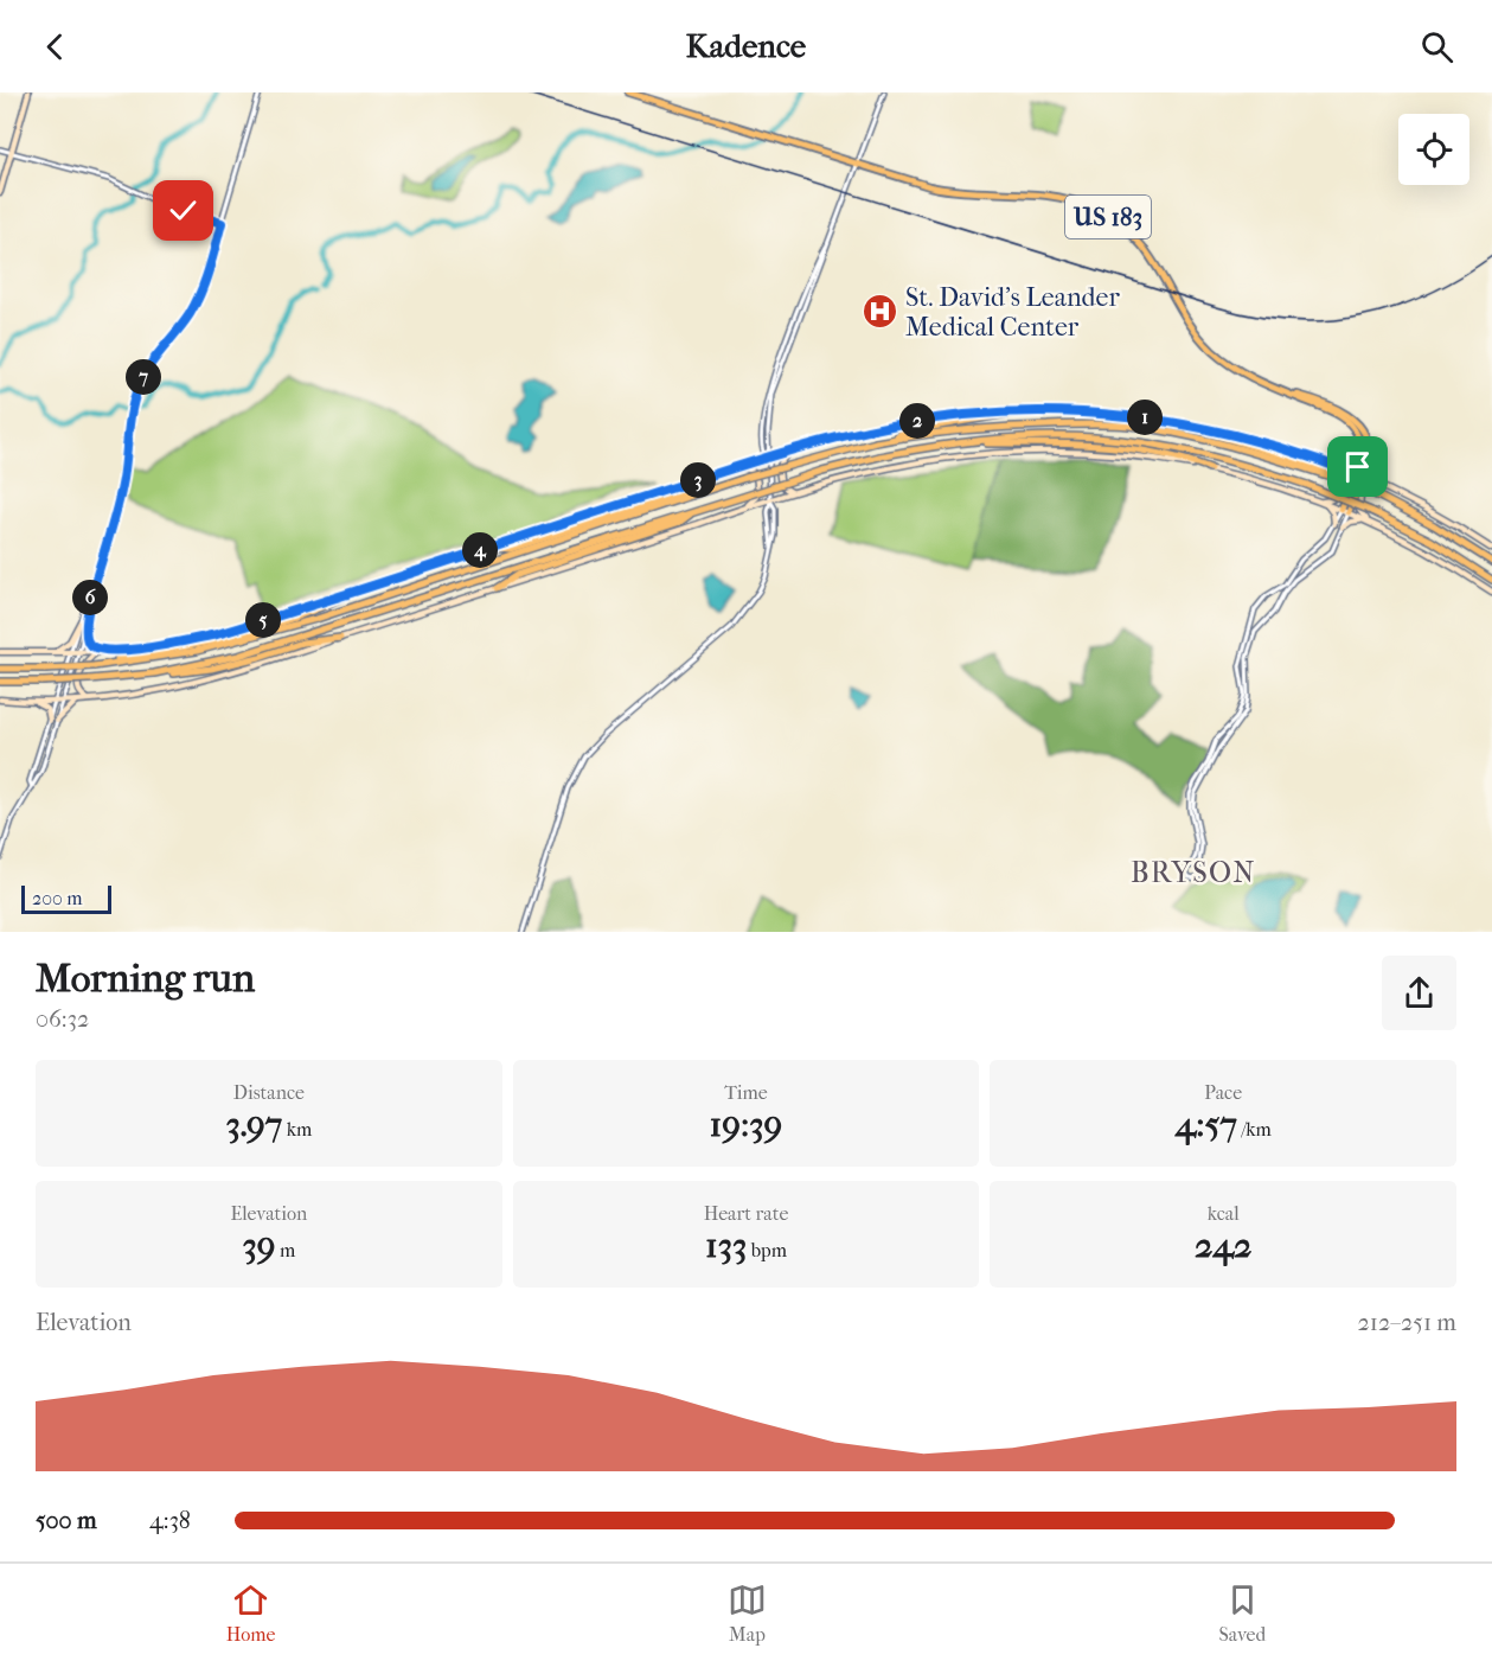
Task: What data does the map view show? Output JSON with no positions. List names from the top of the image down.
{
  "streets": {
    "main road": ["US 183"]
  },
  "districts": ["BRYSON"],
  "places": {
    "hospital": ["St. David’s Leander Medical Center"]
  },
  "scale_bar": "200 m",
  "page": {
    "header": "Kadence",
    "pins": [
      "7",
      "1",
      "2",
      "3",
      "4",
      "6",
      "5"
    ],
    "scale": "200 m",
    "heading": ["Morning run", "06:32"],
    "stats": [
      ["Distance", "3.97 km"],
      ["Time", "19:39"],
      ["Pace", "4:57 /km"],
      ["Elevation", "39 m"],
      ["Heart rate", "133 bpm"],
      ["kcal", "242"]
    ],
    "chart": ["Elevation", "212–251 m"],
    "list": [
      {
        "name": "500 m",
        "note": "4:38"
      }
    ],
    "tabs": ["Home", "Map", "Saved"]
  }
}
